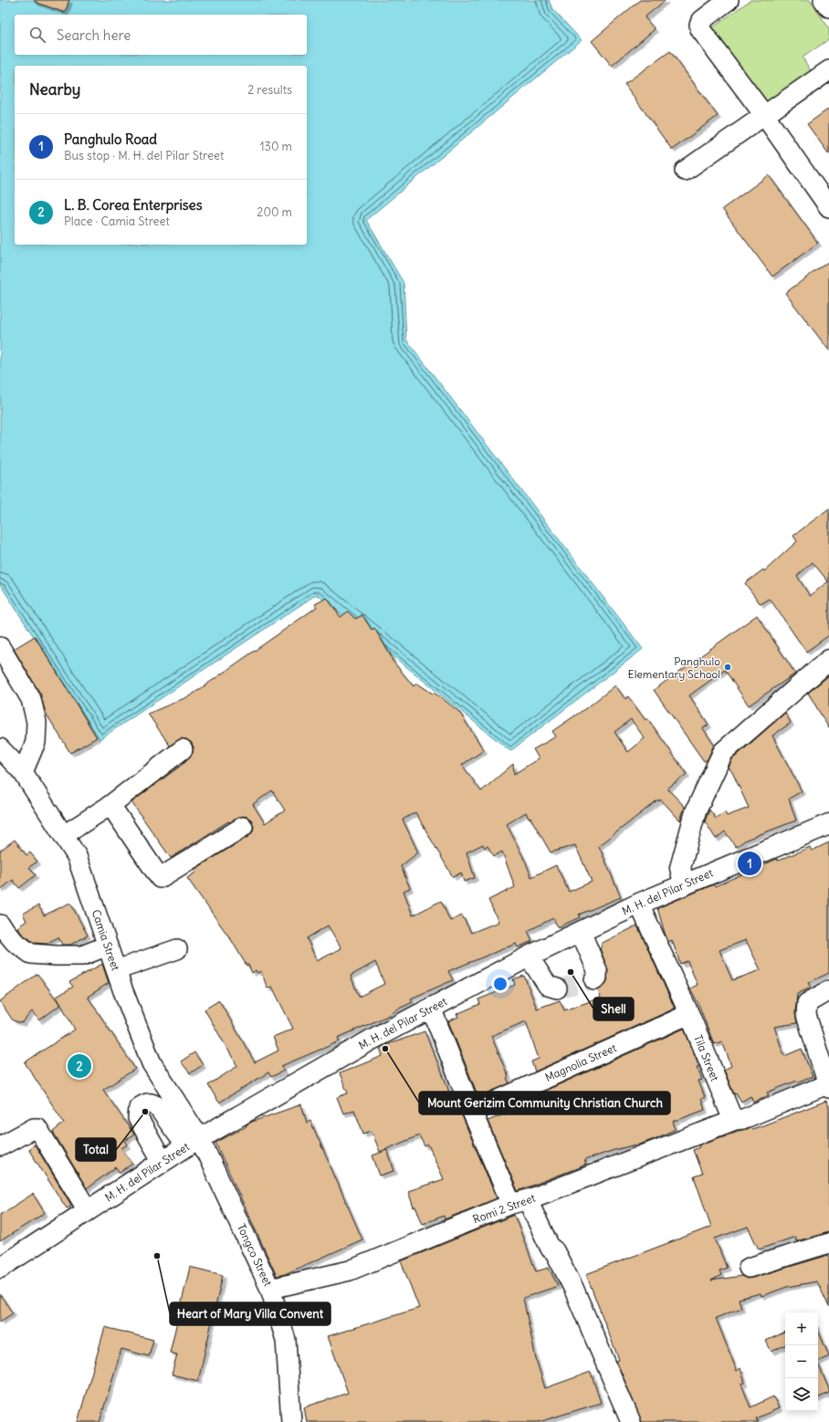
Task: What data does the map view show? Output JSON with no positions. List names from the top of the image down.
{
  "streets": {
    "main road": ["M. H. del Pilar Street"],
    "street": [
      "Camia Street",
      "Tila Street",
      "Magnolia Street",
      "Romi 2 Street",
      "Tongco Street"
    ]
  },
  "crossings": [
    ["M. H. del Pilar Street", "Camia Street"],
    ["M. H. del Pilar Street", "Tila Street"],
    ["M. H. del Pilar Street", "Tongco Street"],
    ["Camia Street", "Tongco Street"],
    ["Tila Street", "Magnolia Street"],
    ["Tila Street", "Romi 2 Street"],
    ["Romi 2 Street", "Tongco Street"]
  ],
  "places": [
    "Panghulo Elementary School",
    "Shell",
    "Mount Gerizim Community Christian Church",
    "Total",
    "Heart of Mary Villa Convent"
  ],
  "page": {
    "search": "Search here",
    "heading": ["Nearby", "2 results"],
    "list": [
      {
        "mark": "1",
        "name": "Panghulo Road",
        "note": "Bus stop · M. H. del Pilar Street",
        "value": "130 m"
      },
      {
        "mark": "2",
        "name": "L. B. Corea Enterprises",
        "note": "Place · Camia Street",
        "value": "200 m"
      }
    ],
    "pins": ["1", "2"],
    "map_buttons": ["+", "−"]
  }
}
